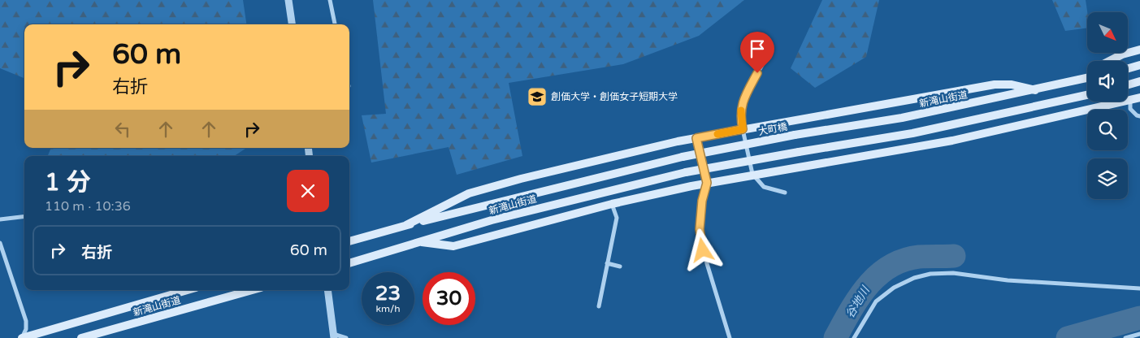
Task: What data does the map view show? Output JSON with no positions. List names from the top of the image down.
{
  "streets": {
    "main road": ["新滝山街道", "大町橋"]
  },
  "crossings": [
    ["新滝山街道", "大町橋"]
  ],
  "water": ["谷地川"],
  "places": {
    "school or university": ["創価大学・創価女子短期大学"]
  },
  "north": "bottom right",
  "page": {
    "turn": ["60 m", "右折"],
    "heading": ["1 分", "110 m · 10:36"],
    "list": [
      {
        "name": "右折",
        "value": "60 m"
      }
    ],
    "speed": "23 km/h",
    "limit": "30"
  }
}
